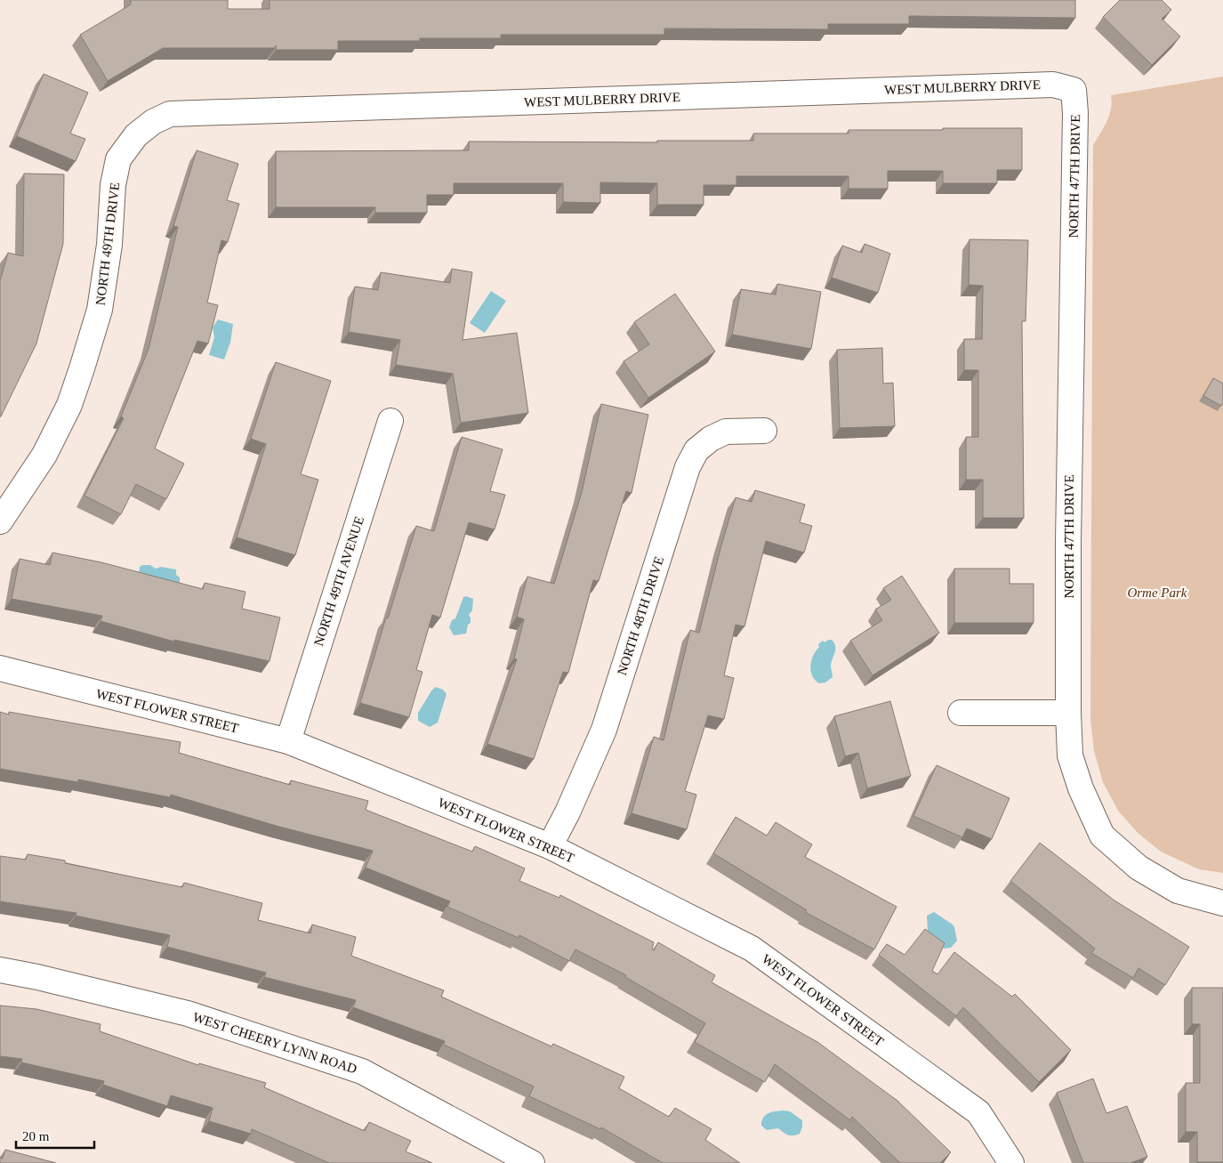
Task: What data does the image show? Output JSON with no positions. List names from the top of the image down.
{
  "streets": {
    "street": [
      "WEST MULBERRY DRIVE",
      "NORTH 47TH DRIVE",
      "NORTH 49TH DRIVE",
      "NORTH 49TH AVENUE",
      "NORTH 48TH DRIVE",
      "WEST FLOWER STREET",
      "WEST CHEERY LYNN ROAD"
    ]
  },
  "crossings": [
    ["WEST MULBERRY DRIVE", "NORTH 47TH DRIVE"],
    ["WEST MULBERRY DRIVE", "NORTH 49TH DRIVE"],
    ["NORTH 49TH AVENUE", "WEST FLOWER STREET"],
    ["NORTH 48TH DRIVE", "WEST FLOWER STREET"]
  ],
  "parks": ["Orme Park"],
  "scale_bar": "20 m"
}
